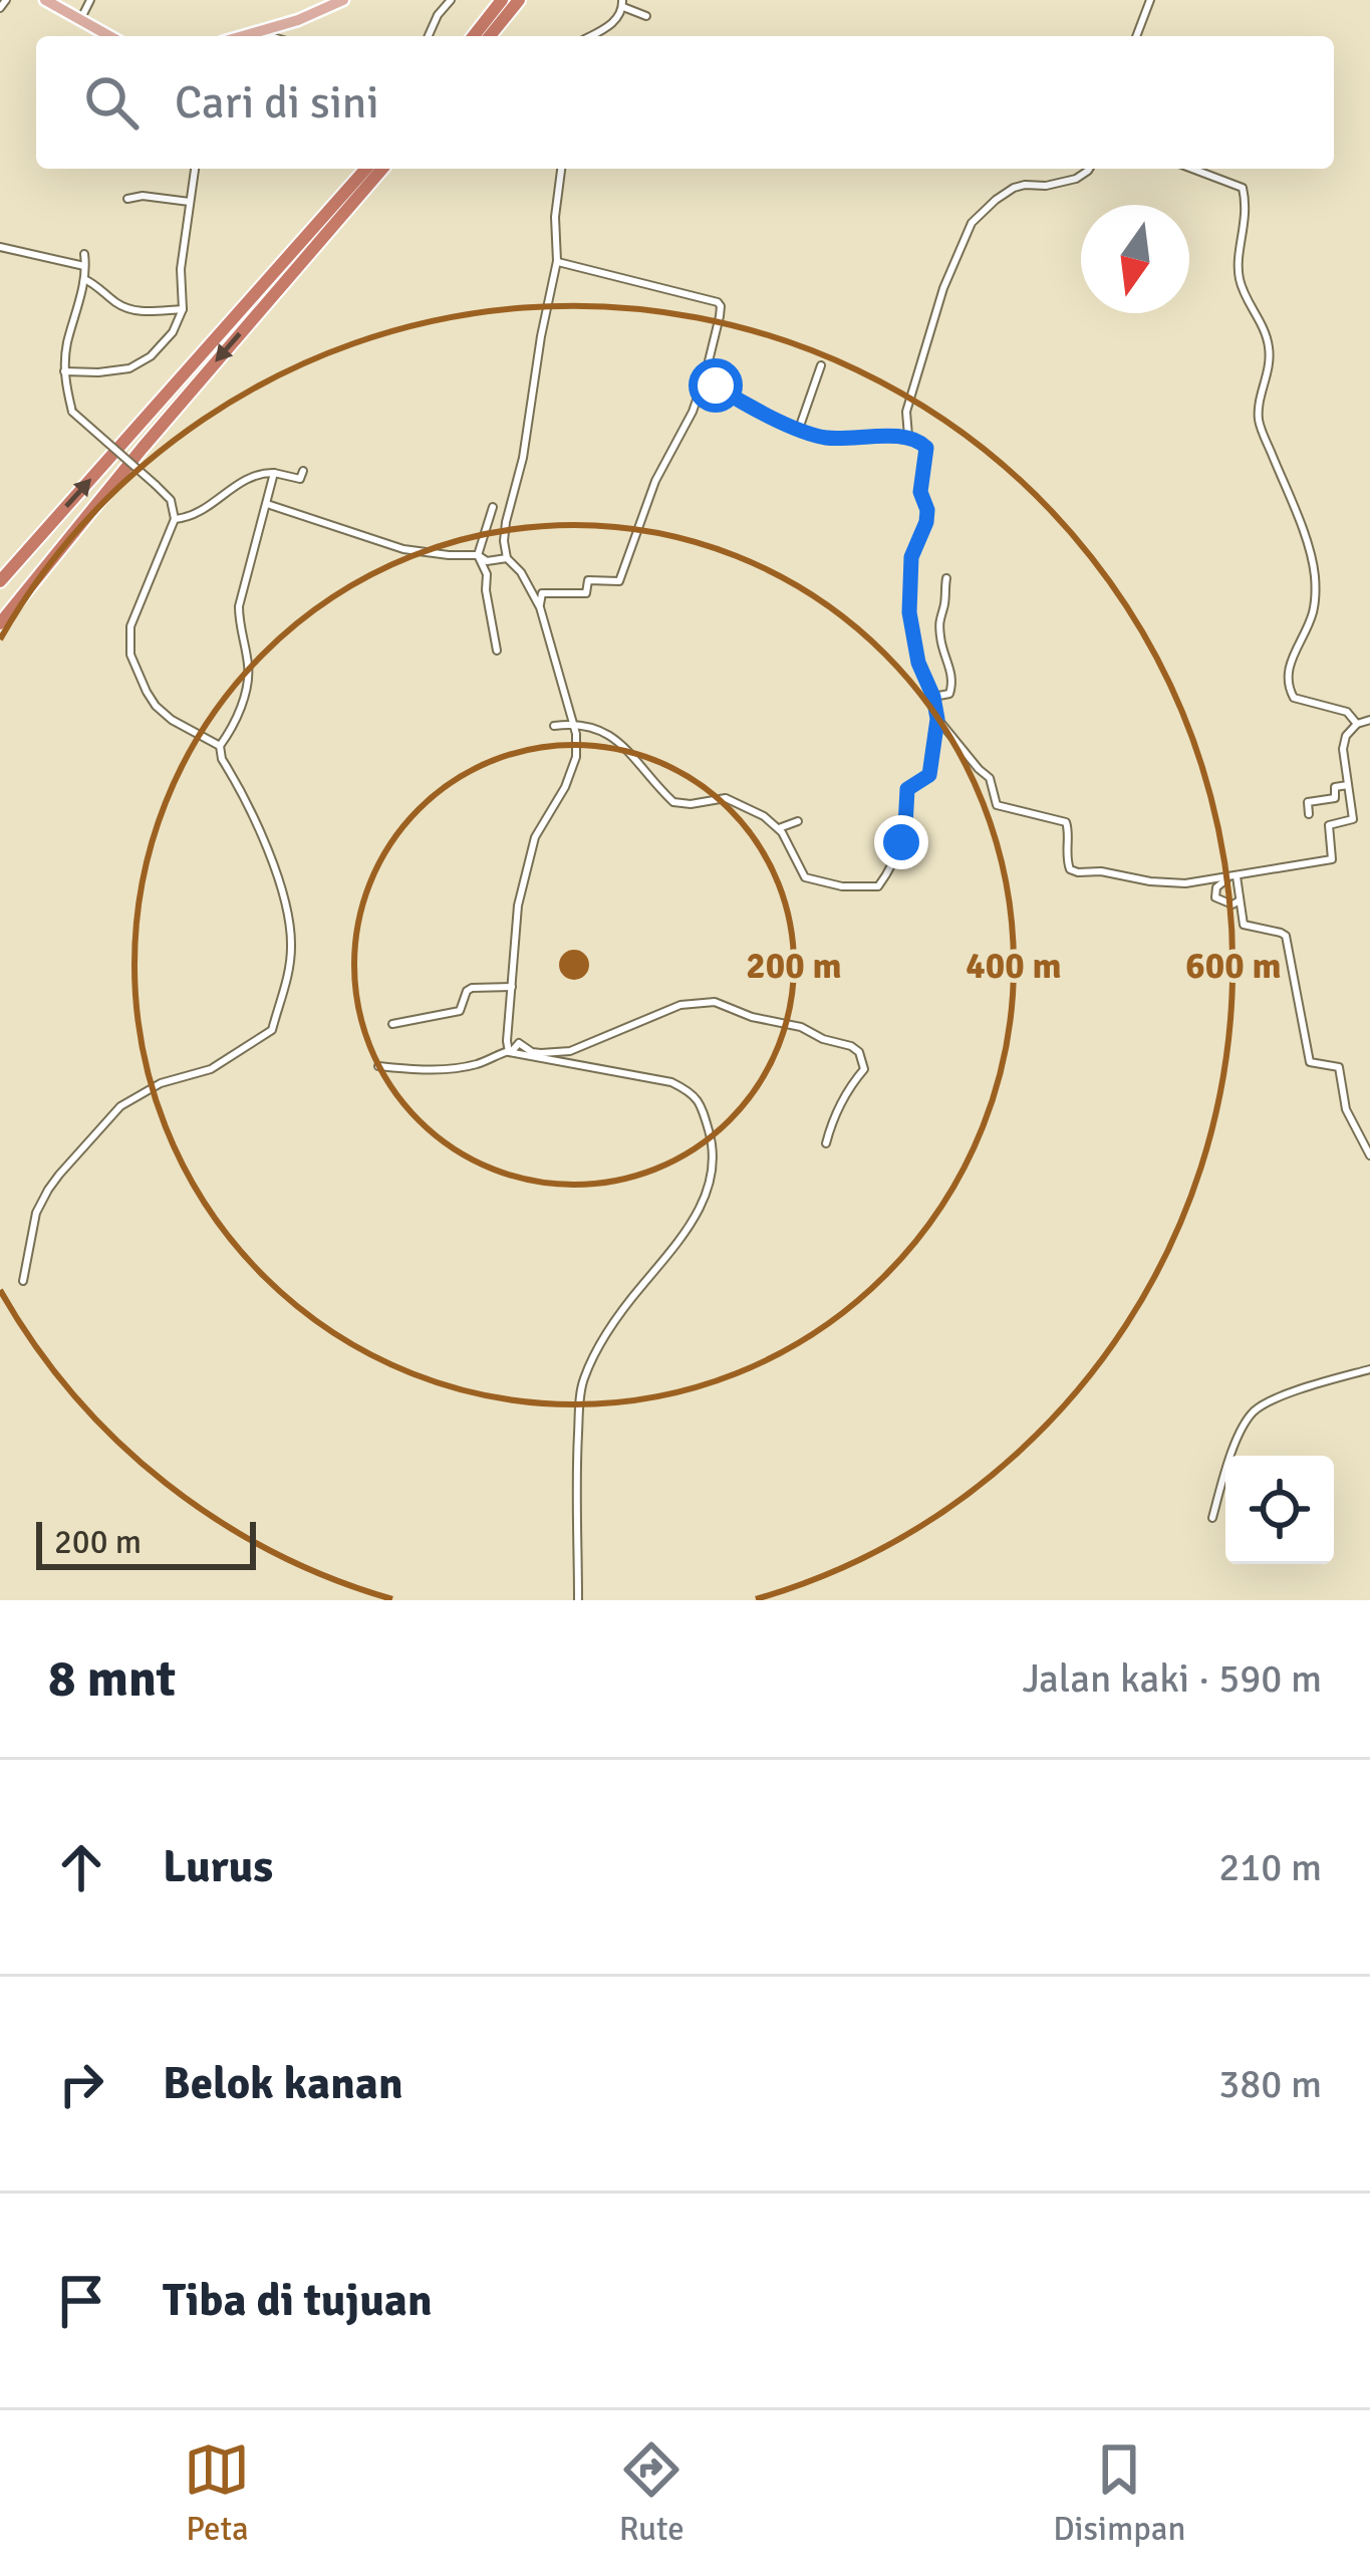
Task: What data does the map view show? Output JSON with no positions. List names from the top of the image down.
{
  "scale_bar": "200 m",
  "north": "bottom",
  "page": {
    "search": "Cari di sini",
    "scale": "200 m",
    "heading": ["8 mnt", "Jalan kaki · 590 m"],
    "list": [
      ["Lurus", "210 m"],
      ["Belok kanan", "380 m"],
      "Tiba di tujuan"
    ],
    "nav": ["Peta", "Rute", "Disimpan"]
  },
  "rings": ["200 m", "400 m", "600 m"]
}
